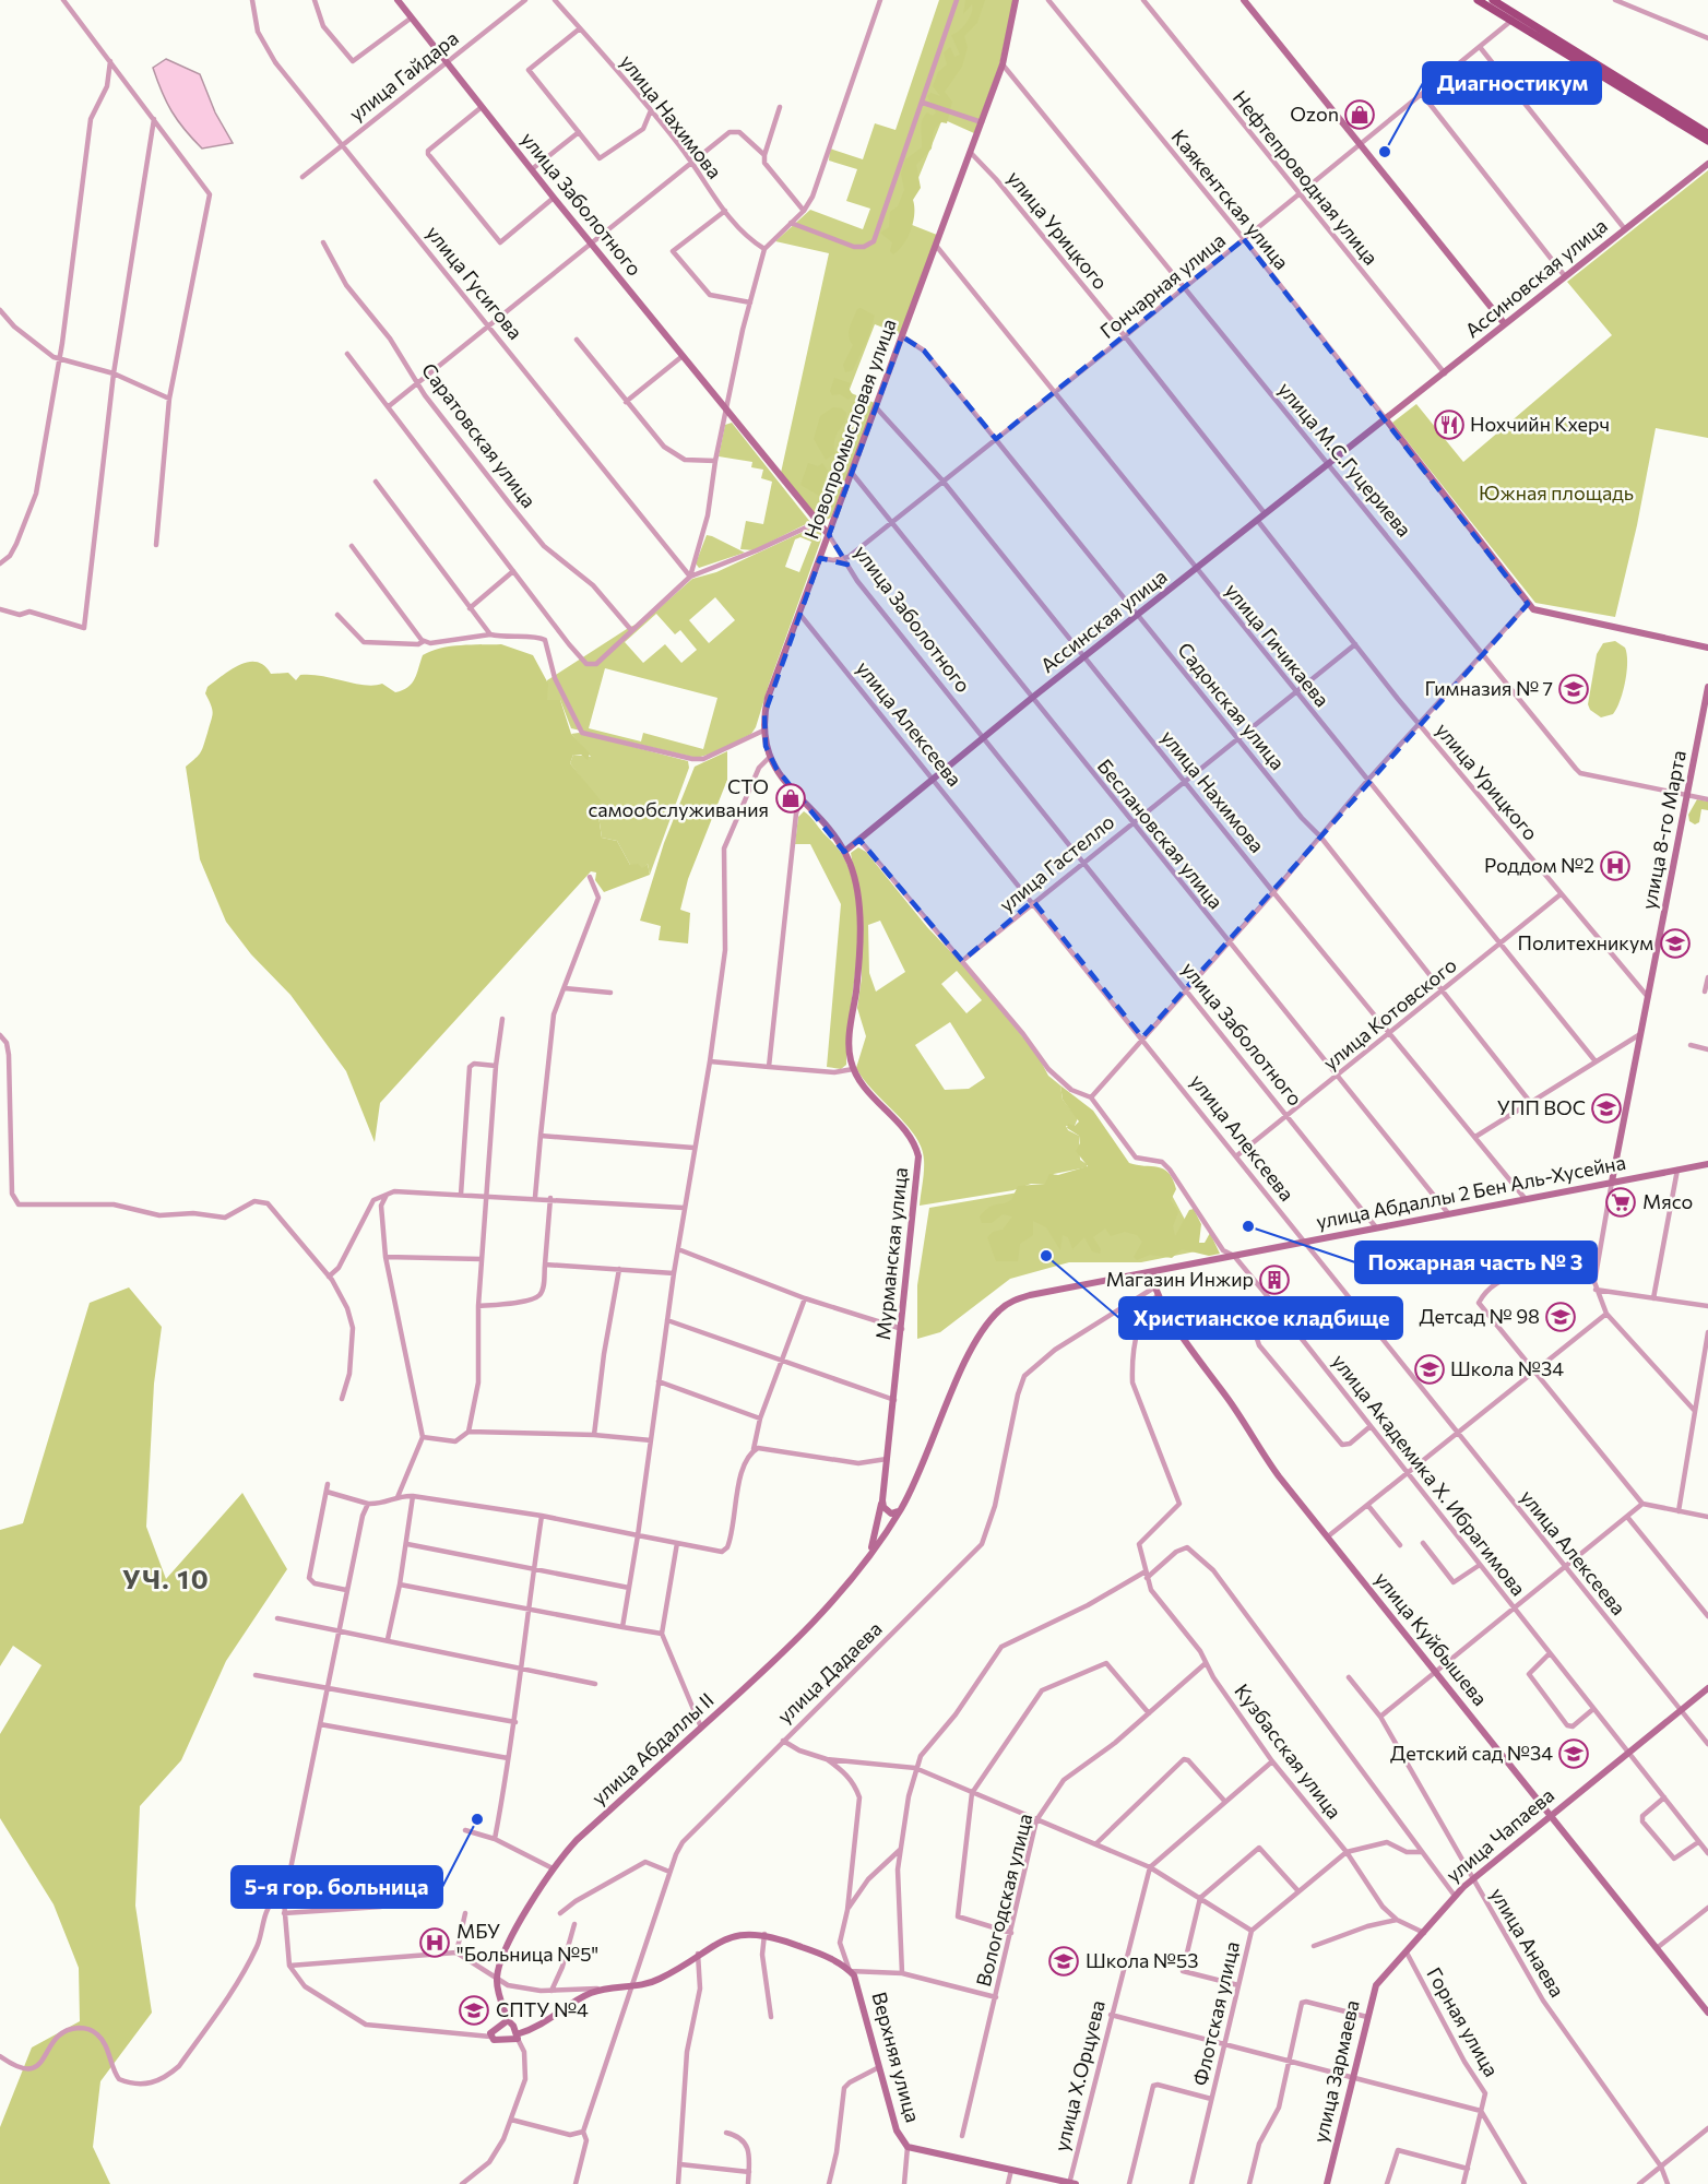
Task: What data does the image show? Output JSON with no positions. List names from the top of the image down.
{
  "streets": {
    "street": [
      "улица Гайдара",
      "улица Нахимова",
      "Нефтепроводная улица",
      "Каякентская улица",
      "улица Заболотного",
      "улица Урицкого",
      "Ассиновская улица",
      "улица Гусигова",
      "Гончарная улица",
      "Новопромысловая улица",
      "Саратовская улица",
      "улица М.С.Гуцериева",
      "Ассинская улица",
      "улица Гичикаева",
      "Садонская улица",
      "улица Алексеева",
      "улица 8-го Марта",
      "Беслановская улица",
      "улица Гастелло",
      "улица Котовского",
      "улица Абдаллы 2 Бен Аль-Хусейна",
      "Мурманская улица",
      "улица Академика Х. Ибрагимова",
      "улица Куйбышева",
      "улица Дадаева",
      "улица Абдаллы II",
      "Кузбасская улица",
      "улица Чапаева",
      "Вологодская улица",
      "улица Анаева",
      "Флотская улица",
      "Горная улица",
      "Верхняя улица",
      "улица Зармаева",
      "улица Х.Орцуева"
    ]
  },
  "crossings": [
    ["улица Гайдара", "улица Заболотного"],
    ["улица Гайдара", "улица Гусигова"],
    ["улица Нахимова", "Гончарная улица"],
    ["улица Нахимова", "Новопромысловая улица"],
    ["улица Нахимова", "Ассинская улица"],
    ["улица Нахимова", "улица Гастелло"],
    ["улица Нахимова", "улица Котовского"],
    ["улица Нахимова", "улица Абдаллы 2 Бен Аль-Хусейна"],
    ["Нефтепроводная улица", "Ассиновская улица"],
    ["Нефтепроводная улица", "Гончарная улица"],
    ["Каякентская улица", "Ассиновская улица"],
    ["Каякентская улица", "Гончарная улица"],
    ["Каякентская улица", "Ассинская улица"],
    ["улица Заболотного", "Гончарная улица"],
    ["улица Заболотного", "Новопромысловая улица"],
    ["улица Заболотного", "Ассинская улица"],
    ["улица Заболотного", "улица Гастелло"],
    ["улица Заболотного", "улица Котовского"],
    ["улица Заболотного", "улица Абдаллы 2 Бен Аль-Хусейна"],
    ["улица Урицкого", "Гончарная улица"],
    ["улица Урицкого", "Новопромысловая улица"],
    ["улица Урицкого", "Ассинская улица"],
    ["улица Урицкого", "улица 8-го Марта"],
    ["улица Урицкого", "улица Гастелло"],
    ["улица Урицкого", "улица Котовского"],
    ["Ассиновская улица", "Ассинская улица"],
    ["Гончарная улица", "улица М.С.Гуцериева"],
    ["Гончарная улица", "улица Гичикаева"],
    ["Гончарная улица", "Садонская улица"],
    ["Гончарная улица", "Беслановская улица"],
    ["Новопромысловая улица", "улица М.С.Гуцериева"],
    ["Новопромысловая улица", "Ассинская улица"],
    ["Новопромысловая улица", "улица Гичикаева"],
    ["Новопромысловая улица", "Садонская улица"],
    ["Новопромысловая улица", "улица Алексеева"],
    ["Новопромысловая улица", "Беслановская улица"],
    ["Новопромысловая улица", "Мурманская улица"],
    ["улица М.С.Гуцериева", "Ассинская улица"],
    ["улица М.С.Гуцериева", "улица 8-го Марта"],
    ["Ассинская улица", "улица Гичикаева"],
    ["Ассинская улица", "Садонская улица"],
    ["Ассинская улица", "улица Алексеева"],
    ["Ассинская улица", "Беслановская улица"],
    ["Ассинская улица", "Мурманская улица"],
    ["Ассинская улица", "улица Академика Х. Ибрагимова"],
    ["улица Гичикаева", "улица Гастелло"],
    ["улица Гичикаева", "улица Котовского"],
    ["Садонская улица", "улица Гастелло"],
    ["Садонская улица", "улица Котовского"],
    ["улица Алексеева", "улица Гастелло"],
    ["улица Алексеева", "улица Котовского"],
    ["улица Алексеева", "улица Абдаллы 2 Бен Аль-Хусейна"],
    ["улица Алексеева", "улица Чапаева"],
    ["улица 8-го Марта", "улица Абдаллы 2 Бен Аль-Хусейна"],
    ["Беслановская улица", "улица Гастелло"],
    ["Беслановская улица", "улица Котовского"],
    ["Беслановская улица", "улица Абдаллы 2 Бен Аль-Хусейна"],
    ["улица Гастелло", "улица Академика Х. Ибрагимова"],
    ["улица Абдаллы 2 Бен Аль-Хусейна", "улица Академика Х. Ибрагимова"],
    ["улица Абдаллы 2 Бен Аль-Хусейна", "улица Куйбышева"],
    ["улица Абдаллы 2 Бен Аль-Хусейна", "улица Абдаллы II"],
    ["Мурманская улица", "улица Абдаллы II"],
    ["улица Академика Х. Ибрагимова", "улица Чапаева"],
    ["улица Куйбышева", "улица Дадаева"],
    ["улица Куйбышева", "Кузбасская улица"],
    ["улица Куйбышева", "улица Чапаева"],
    ["улица Дадаева", "Кузбасская улица"],
    ["Кузбасская улица", "улица Чапаева"],
    ["Кузбасская улица", "Вологодская улица"],
    ["Кузбасская улица", "Флотская улица"],
    ["улица Чапаева", "улица Анаева"],
    ["улица Чапаева", "Горная улица"],
    ["улица Чапаева", "улица Зармаева"]
  ],
  "districts": ["УЧ. 10"],
  "parks": ["Южная площадь"],
  "places": {
    "shop": ["Ozon", "СТО самообслуживания"],
    "other": [
      "Диагностикум",
      "Пожарная часть № 3",
      "Христианское кладбище",
      "5-я гор. больница"
    ],
    "restaurant": ["Нохчийн Кхерч"],
    "school or university": [
      "Гимназия № 7",
      "Политехникум",
      "УПП ВОС",
      "Детсад № 98",
      "Школа №34",
      "Детский сад №34",
      "Школа №53",
      "СПТУ №4"
    ],
    "hospital": ["Роддом №2", "МБУ \"Больница №5\""],
    "supermarket": ["Мясо"],
    "building": ["Магазин Инжир"]
  }
}
